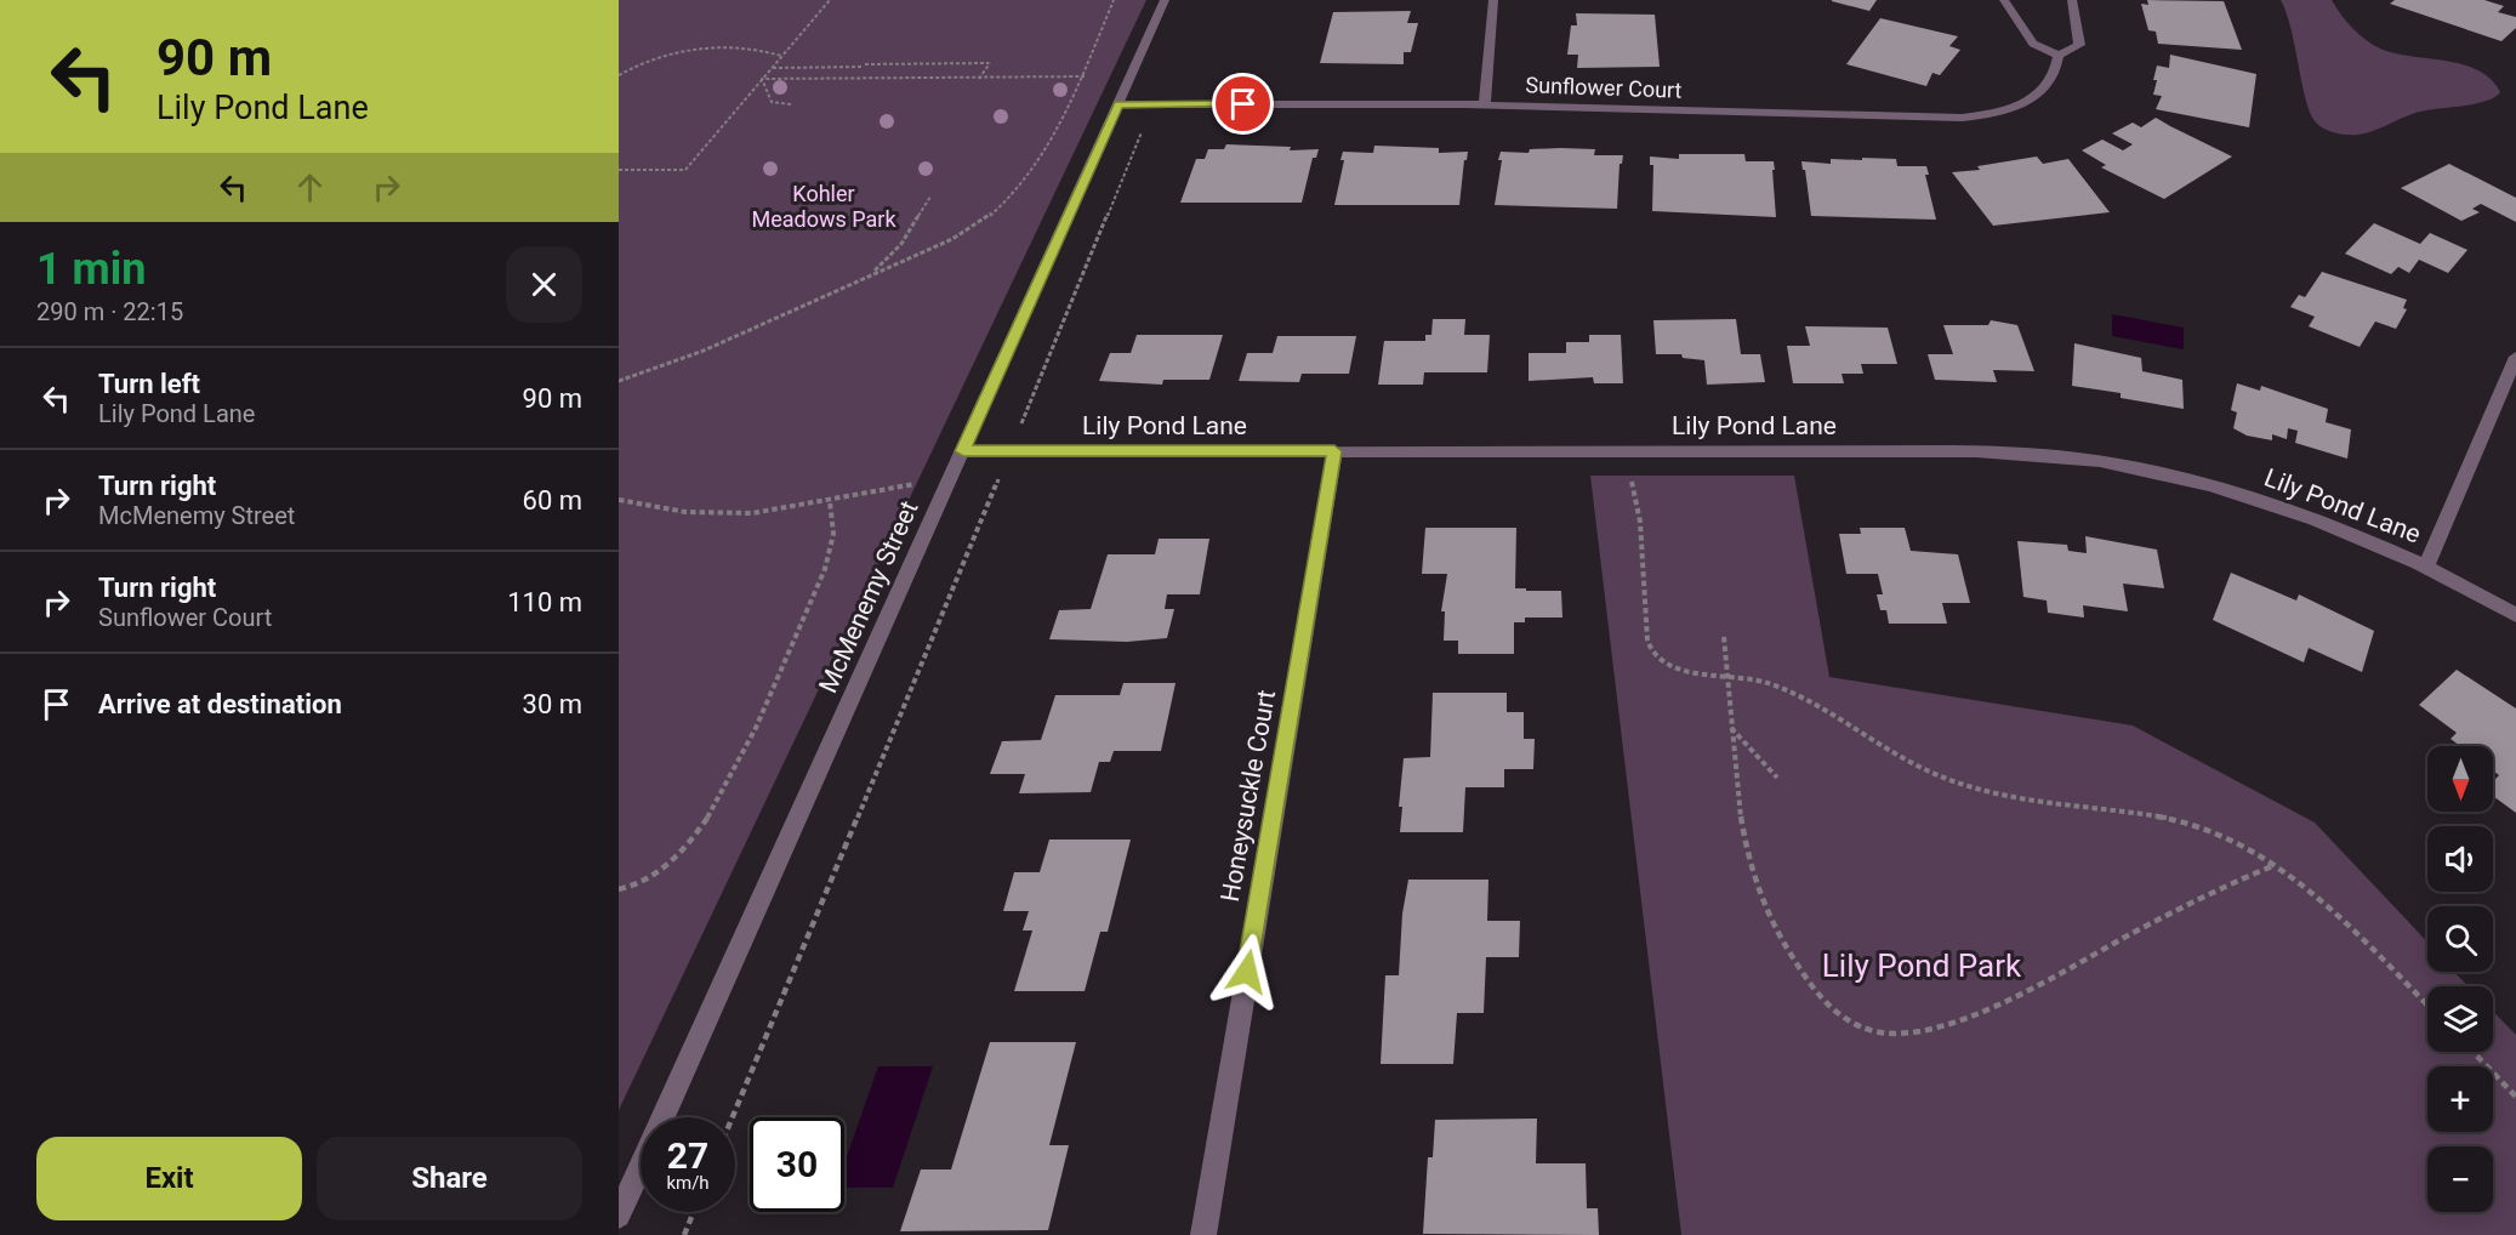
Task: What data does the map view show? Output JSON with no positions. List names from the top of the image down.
{
  "streets": {
    "street": [
      "Sunflower Court",
      "Lily Pond Lane",
      "McMenemy Street",
      "Honeysuckle Court"
    ]
  },
  "crossings": [
    ["Sunflower Court", "McMenemy Street"],
    ["Lily Pond Lane", "McMenemy Street"],
    ["Lily Pond Lane", "Honeysuckle Court"]
  ],
  "parks": ["Kohler Meadows Park", "Lily Pond Park"],
  "north": "bottom",
  "page": {
    "turn": ["90 m", "Lily Pond Lane"],
    "heading": ["1 min", "290 m · 22:15"],
    "list": [
      {
        "name": "Turn left",
        "note": "Lily Pond Lane",
        "value": "90 m"
      },
      {
        "name": "Turn right",
        "note": "McMenemy Street",
        "value": "60 m"
      },
      {
        "name": "Turn right",
        "note": "Sunflower Court",
        "value": "110 m"
      },
      {
        "name": "Arrive at destination",
        "value": "30 m"
      }
    ],
    "map_buttons": ["+", "−"],
    "speed": "27 km/h",
    "limit": "30",
    "buttons": ["Exit", "Share"]
  }
}
